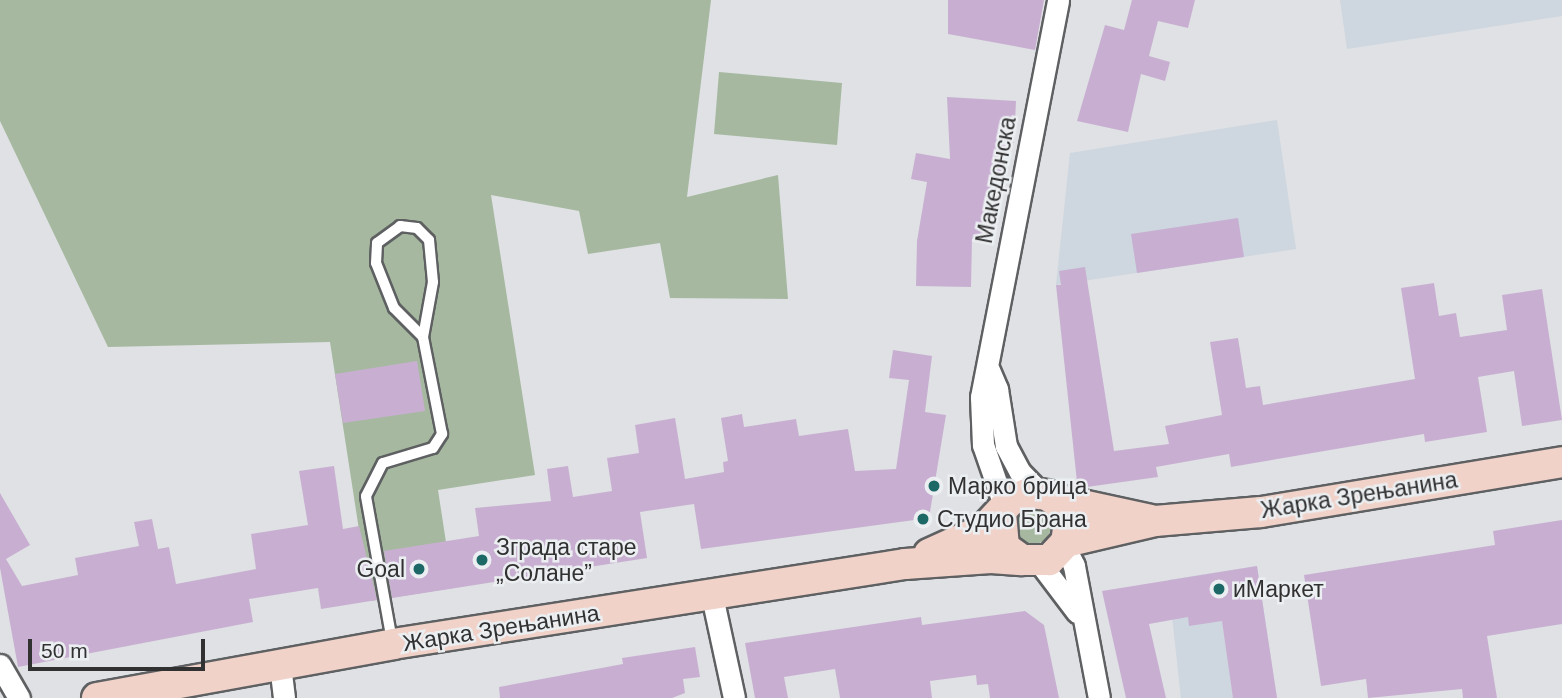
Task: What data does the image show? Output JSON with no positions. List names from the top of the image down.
{
  "streets": {
    "main road": ["Жарка Зрењанина"],
    "street": ["Македонска"]
  },
  "crossings": [
    ["Македонска", "Жарка Зрењанина"]
  ],
  "places": [
    "Марко брица",
    "Студио Брана",
    "Зграда старе „Солане”",
    "Goal",
    "иМаркет"
  ],
  "scale_bar": "50 m"
}
